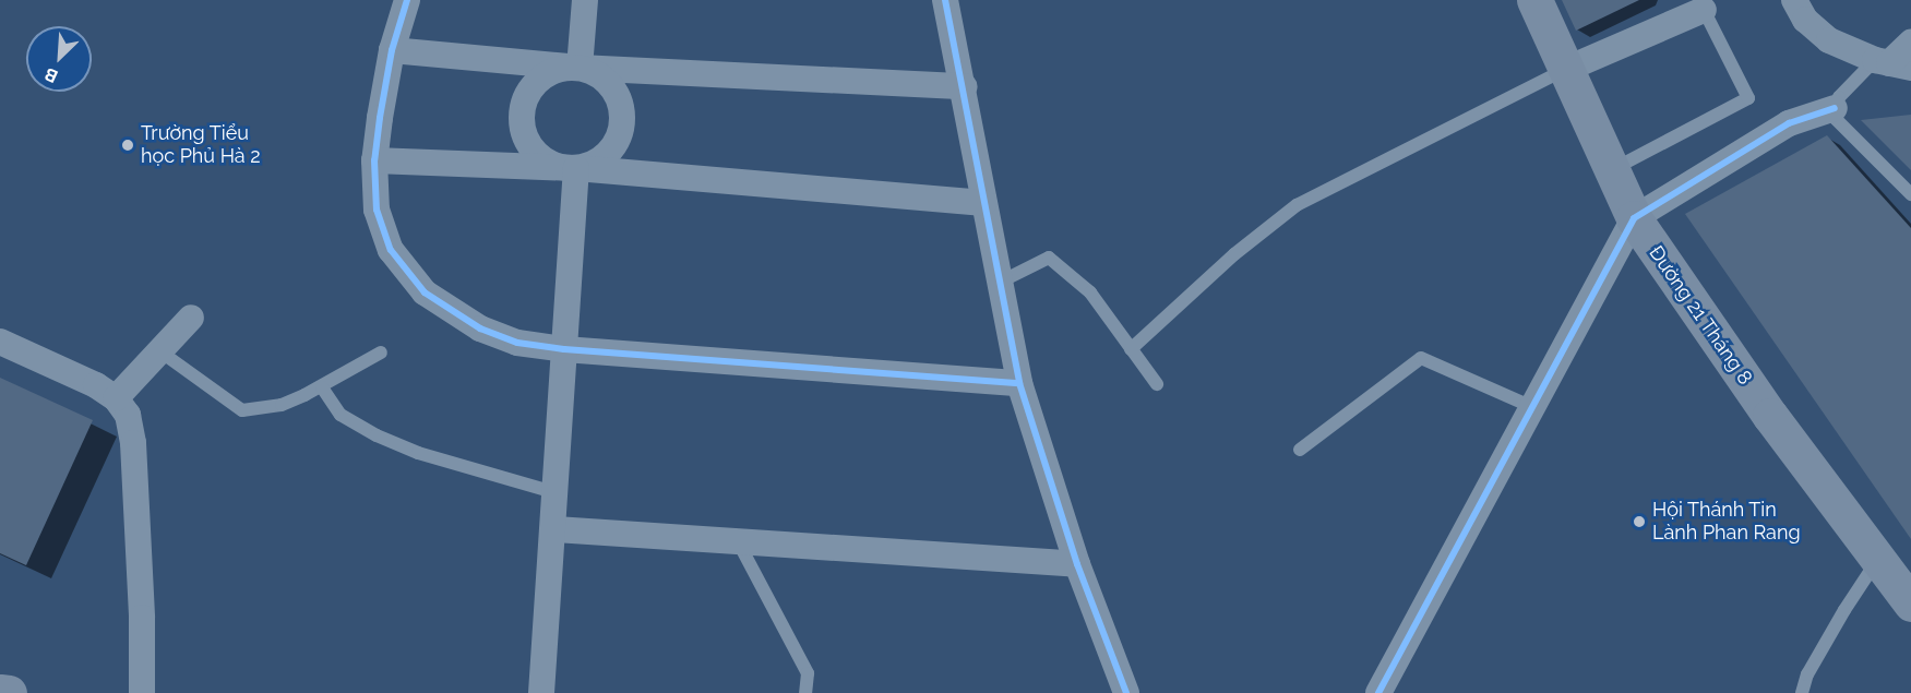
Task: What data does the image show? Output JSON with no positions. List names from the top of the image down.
{
  "streets": {
    "main road": ["Đường 21 Tháng 8"]
  },
  "places": ["Trường Tiểu học Phủ Hà 2", "Hội Thánh Tin Lành Phan Rang"],
  "north": "bottom left"
}
